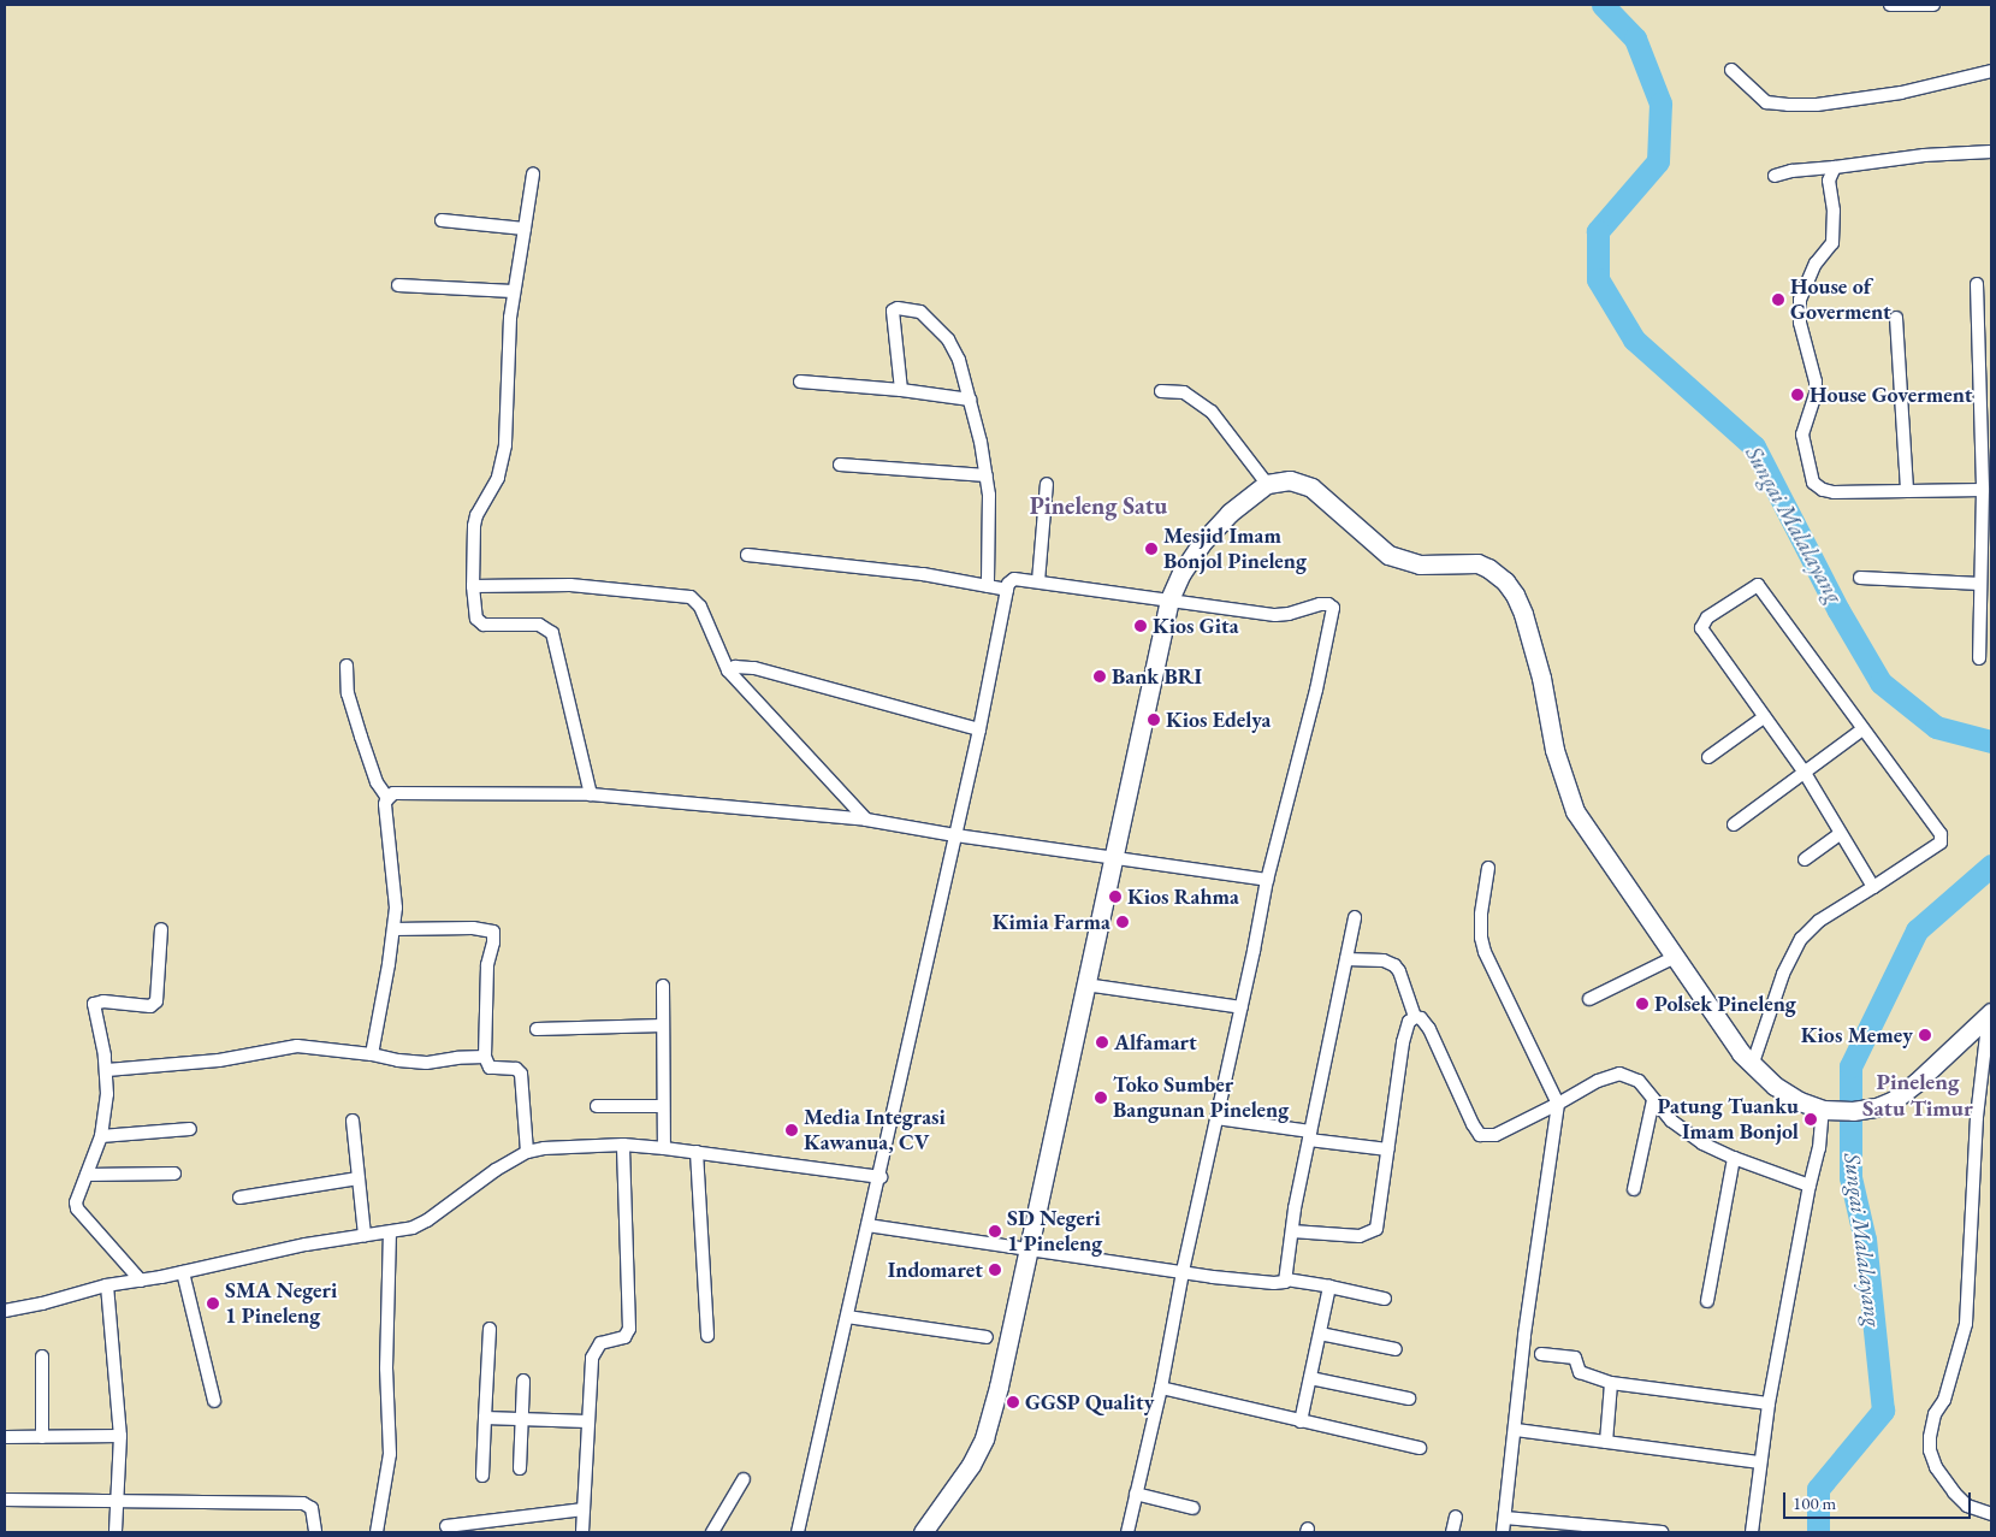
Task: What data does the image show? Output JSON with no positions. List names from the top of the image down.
{
  "districts": ["Pineleng Satu", "Pineleng Satu Timur"],
  "water": ["Sungai Malalayang"],
  "places": [
    "House of Goverment",
    "House Goverment",
    "Mesjid Imam Bonjol Pineleng",
    "Kios Gita",
    "Bank BRI",
    "Kios Edelya",
    "Kios Rahma",
    "Kimia Farma",
    "Polsek Pineleng",
    "Kios Memey",
    "Alfamart",
    "Toko Sumber Bangunan Pineleng",
    "Patung Tuanku Imam Bonjol",
    "Media Integrasi Kawanua, CV",
    "SD Negeri 1 Pineleng",
    "Indomaret",
    "SMA Negeri 1 Pineleng",
    "GGSP Quality"
  ],
  "scale_bar": "100 m"
}
